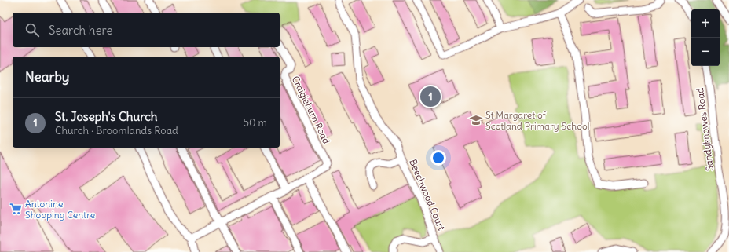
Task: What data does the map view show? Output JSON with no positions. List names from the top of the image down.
{
  "streets": {
    "street": ["Craigieburn Road", "Sandyknowes Road", "Beechwood Court"]
  },
  "places": {
    "school or university": ["St Margaret of Scotland Primary School"],
    "supermarket": ["Antonine Shopping Centre"]
  },
  "page": {
    "map_buttons": ["+", "−"],
    "search": "Search here",
    "heading": "Nearby",
    "pins": "1",
    "list": [
      {
        "mark": "1",
        "name": "St. Joseph's Church",
        "note": "Church · Broomlands Road",
        "value": "50 m"
      }
    ]
  }
}
